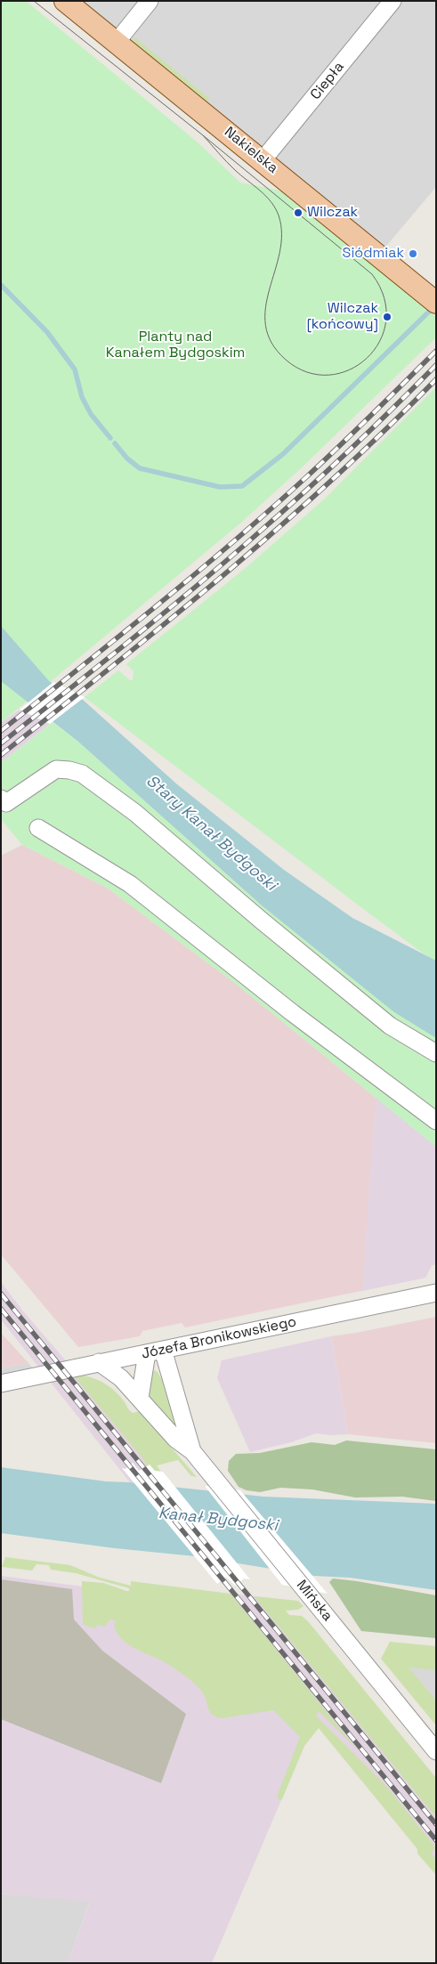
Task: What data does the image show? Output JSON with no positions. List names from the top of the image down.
{
  "streets": {
    "main road": ["Nakielska"],
    "street": ["Ciepła", "Józefa Bronikowskiego", "Mińska"]
  },
  "crossings": [
    ["Ciepła", "Nakielska"],
    ["Józefa Bronikowskiego", "Mińska"]
  ],
  "water": ["Stary Kanał Bydgoski", "Kanał Bydgoski"],
  "parks": ["Planty nad Kanałem Bydgoskim"],
  "places": ["Wilczak", "Siódmiak", "Wilczak [końcowy]"]
}
